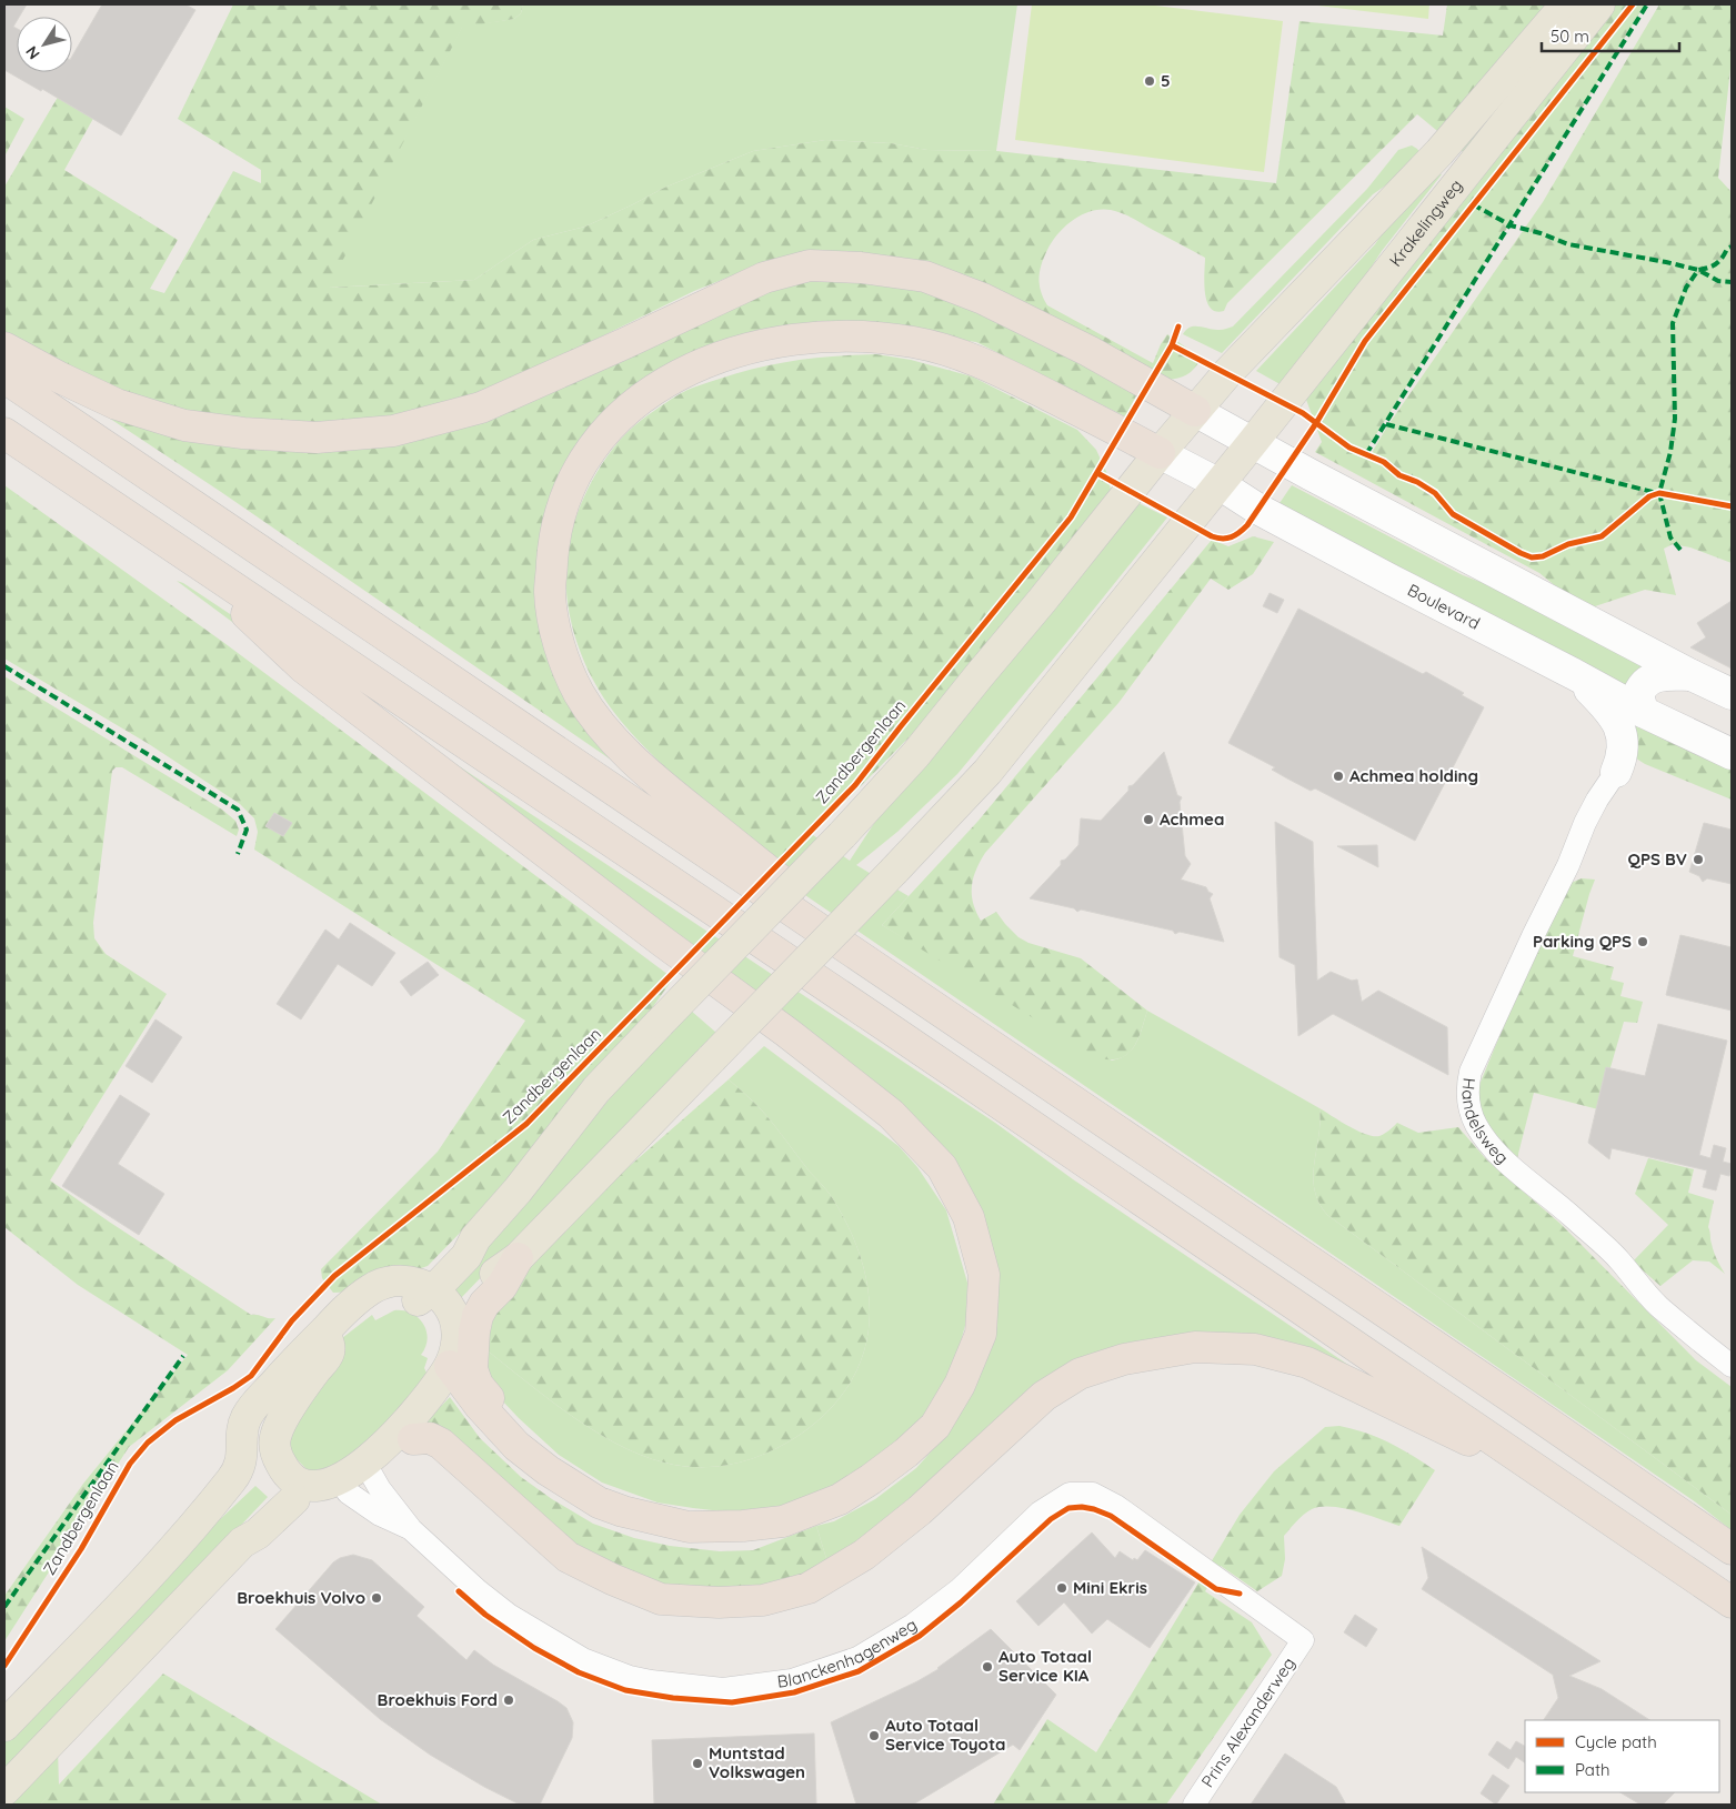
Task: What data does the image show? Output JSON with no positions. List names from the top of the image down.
{
  "streets": {
    "main road": ["Krakelingweg", "Boulevard"],
    "street": ["Handelsweg", "Blanckenhagenweg", "Prins Alexanderweg"],
    "cycle path": ["Zandbergenlaan"]
  },
  "crossings": [
    ["Blanckenhagenweg", "Prins Alexanderweg"]
  ],
  "places": [
    "5",
    "Achmea holding",
    "Achmea",
    "QPS BV",
    "Parking QPS",
    "Mini Ekris",
    "Broekhuis Volvo",
    "Auto Totaal Service KIA",
    "Broekhuis Ford",
    "Auto Totaal Service Toyota",
    "Muntstad Volkswagen"
  ],
  "legend": ["Cycle path", "Path"],
  "scale_bar": "50 m",
  "north": "bottom left"
}
